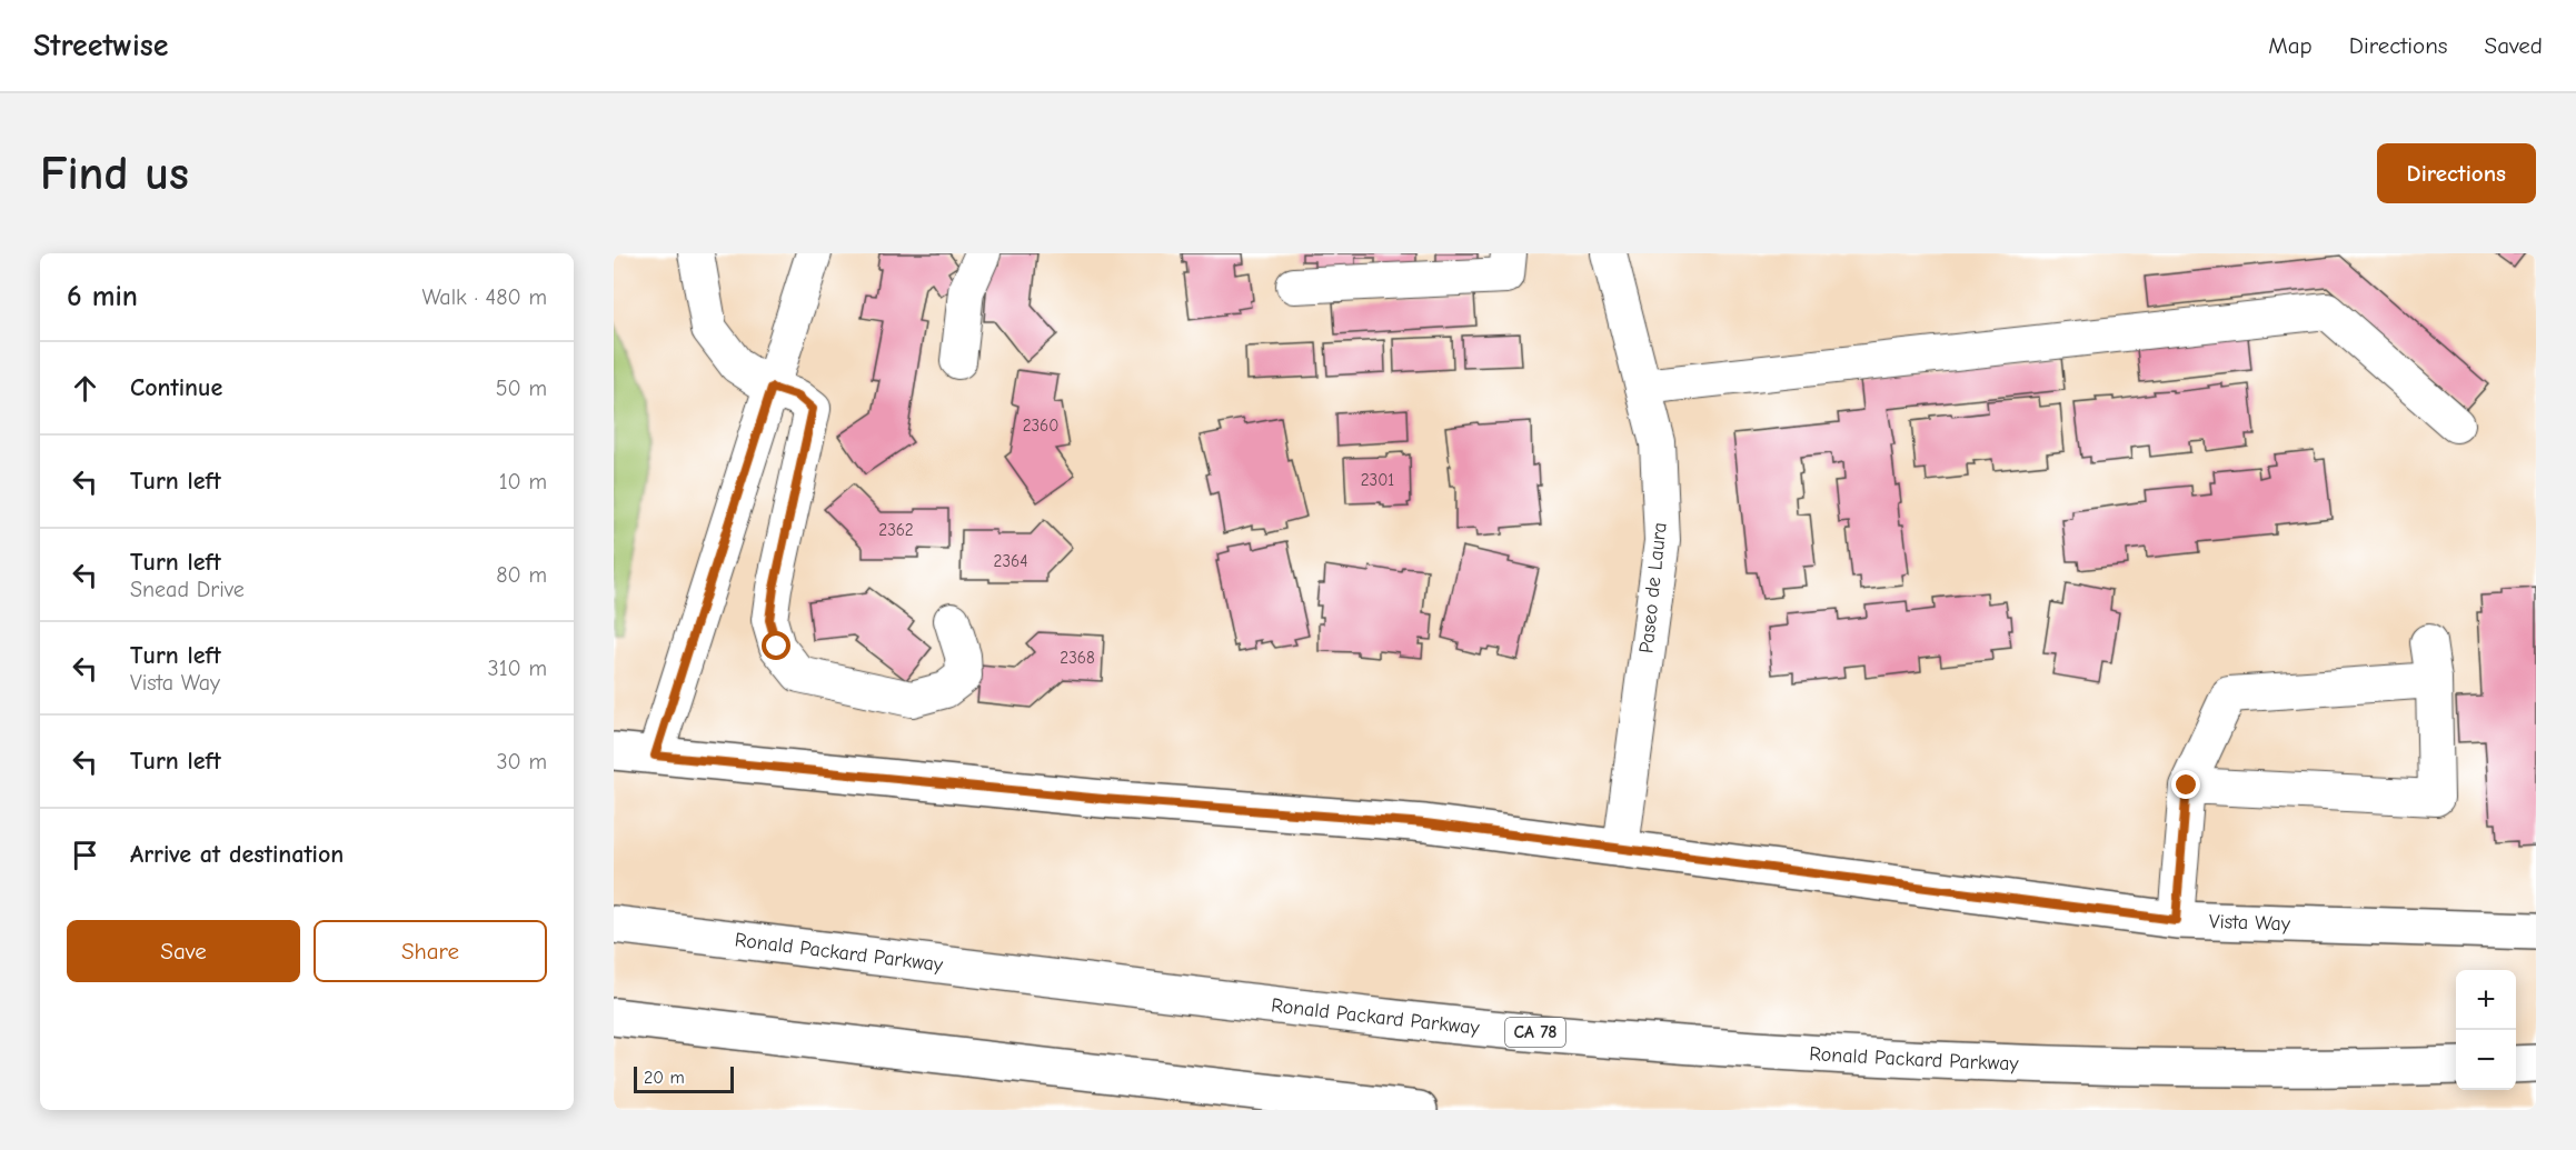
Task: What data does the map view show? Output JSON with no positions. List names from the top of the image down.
{
  "streets": {
    "main road": ["Vista Way", "Ronald Packard Parkway", "CA 78"],
    "street": ["Paseo de Laura"]
  },
  "crossings": [
    ["Paseo de Laura", "Vista Way"]
  ],
  "house_numbers": [
    "2360",
    "2301",
    "2362",
    "2364",
    "2368"
  ],
  "scale_bar": "20 m",
  "page": {
    "header": "Streetwise",
    "nav": ["Map", "Directions", "Saved"],
    "buttons": [
      "Directions",
      ["Save", "Share"]
    ],
    "title": "Find us",
    "heading": ["6 min", "Walk · 480 m"],
    "list": [
      ["Continue", "50 m"],
      ["Turn left", "10 m"],
      ["Turn left", "Snead Drive", "80 m"],
      ["Turn left", "Vista Way", "310 m"],
      ["Turn left", "30 m"],
      "Arrive at destination"
    ],
    "map_buttons": ["+", "−"],
    "scale": "20 m"
  }
}
